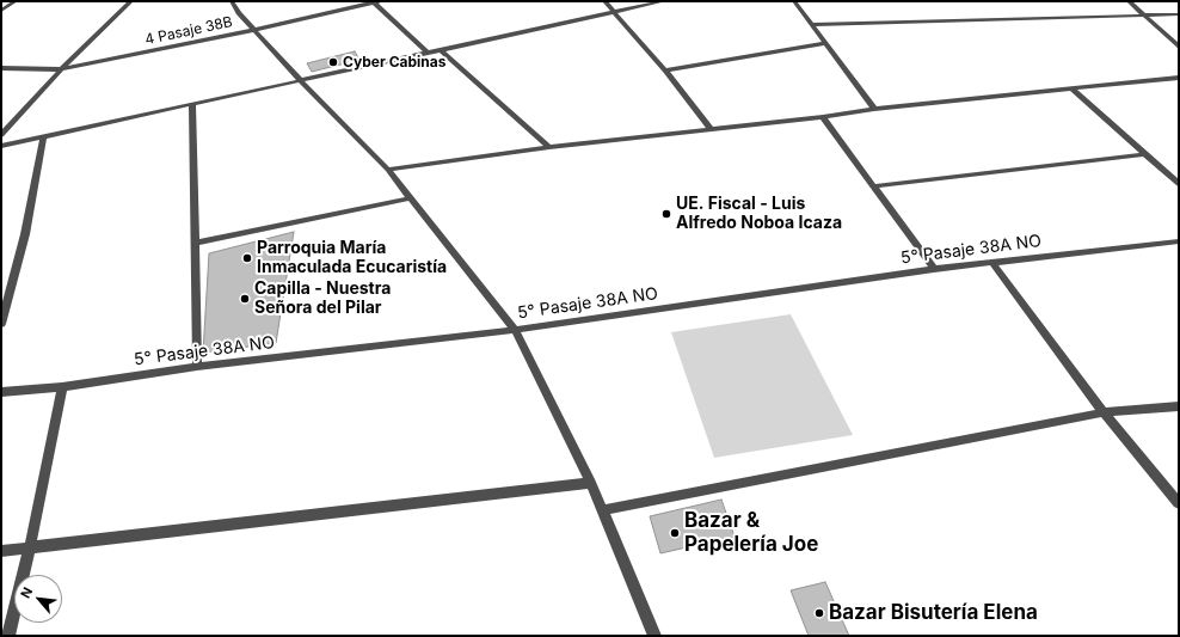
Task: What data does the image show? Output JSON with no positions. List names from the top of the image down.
{
  "streets": {
    "street": ["4 Pasaje 38B", "5° Pasaje 38A NO"]
  },
  "places": [
    "Cyber Cabinas",
    "UE. Fiscal - Luis Alfredo Noboa Icaza",
    "Parroquia María Inmaculada Ecucaristía",
    "Capilla - Nuestra Señora del Pilar",
    "Bazar & Papelería Joe",
    "Bazar Bisutería Elena"
  ],
  "north": "top left"
}
